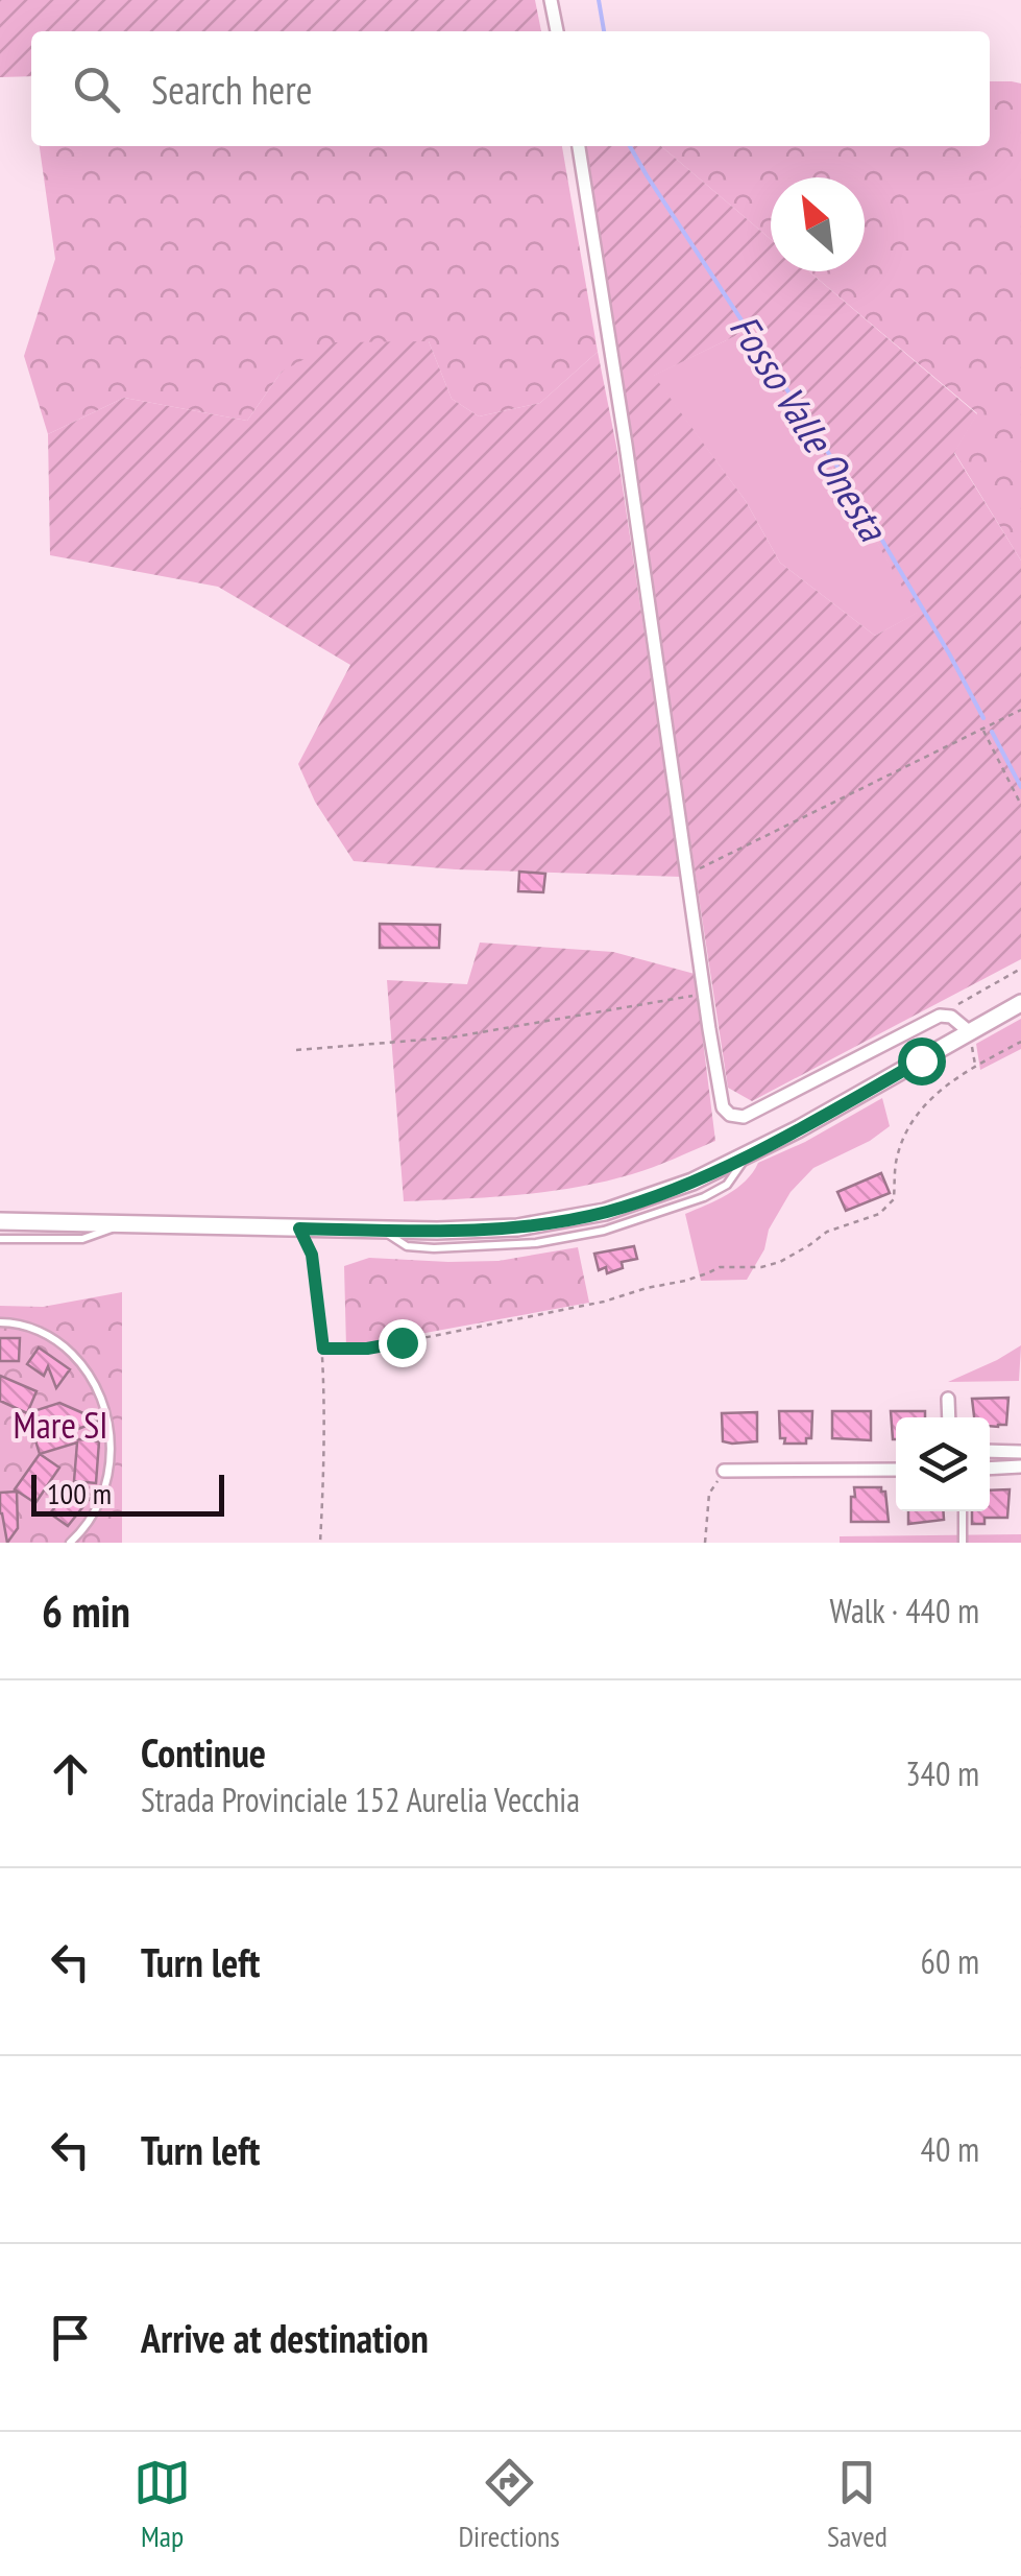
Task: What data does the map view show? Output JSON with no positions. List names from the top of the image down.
{
  "water": ["Fosso Valle Onesta"],
  "parks": ["Mare SI"],
  "scale_bar": "100 m",
  "north": "top left",
  "page": {
    "search": "Search here",
    "scale": "100 m",
    "heading": ["6 min", "Walk · 440 m"],
    "list": [
      ["Continue", "Strada Provinciale 152 Aurelia Vecchia", "340 m"],
      ["Turn left", "60 m"],
      ["Turn left", "40 m"],
      "Arrive at destination"
    ],
    "nav": ["Map", "Directions", "Saved"]
  }
}
